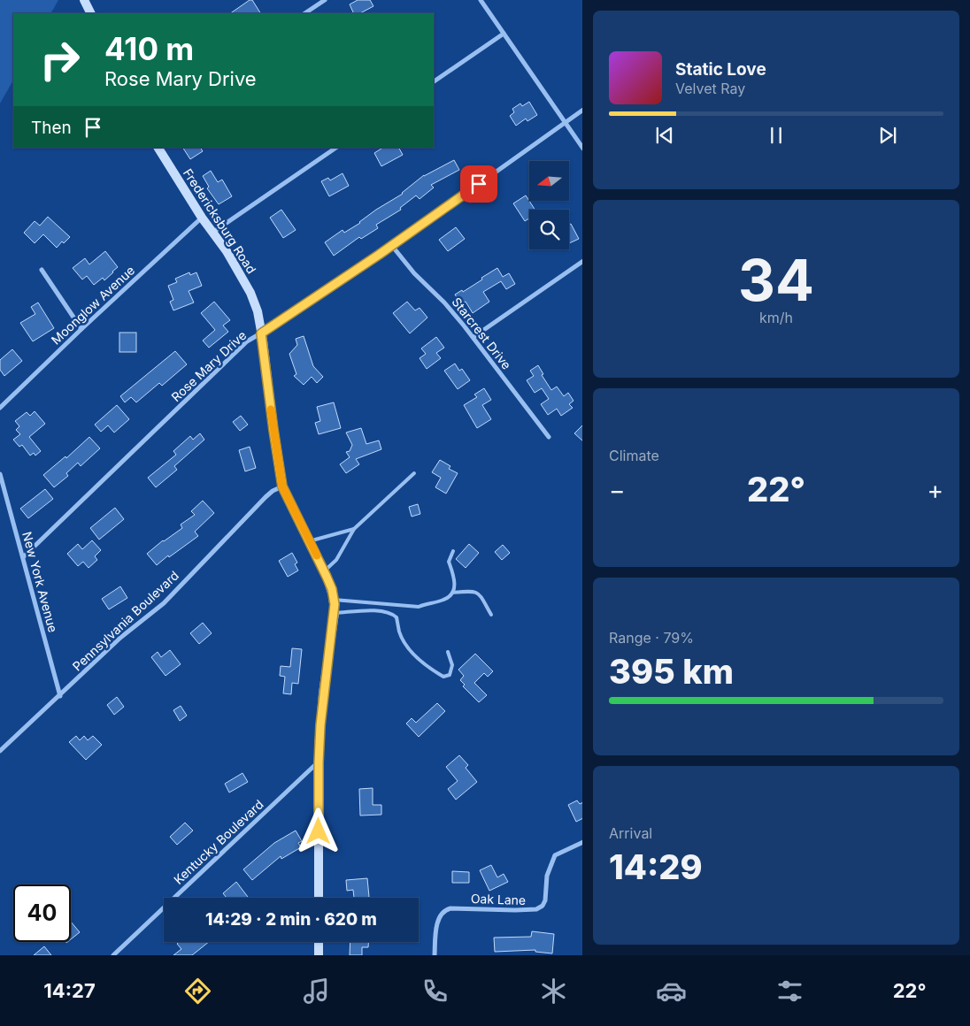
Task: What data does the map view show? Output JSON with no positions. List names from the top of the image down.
{
  "streets": {
    "street": [
      "Fredericksburg Road",
      "Moonglow Avenue",
      "Starcrest Drive",
      "Rose Mary Drive",
      "New York Avenue",
      "Pennsylvania Boulevard",
      "Kentucky Boulevard",
      "Oak Lane"
    ]
  },
  "crossings": [
    ["Fredericksburg Road", "Moonglow Avenue"],
    ["Fredericksburg Road", "Rose Mary Drive"],
    ["Fredericksburg Road", "Pennsylvania Boulevard"],
    ["Fredericksburg Road", "Kentucky Boulevard"],
    ["Starcrest Drive", "Rose Mary Drive"],
    ["Rose Mary Drive", "New York Avenue"],
    ["New York Avenue", "Pennsylvania Boulevard"]
  ],
  "north": "left",
  "page": {
    "turn": ["410 m", "Rose Mary Drive"],
    "song": ["Static Love", "Velvet Ray"],
    "then": "Then",
    "tile": [
      ["34", "km/h"],
      "Climate",
      ["Range · 79%", "395 km"],
      ["Arrival", "14:29"]
    ],
    "heat": ["−", "22°", "+"],
    "limit": "40",
    "trip": "14:29 · 2 min · 620 m",
    "tabs": ["14:27", "22°"]
  }
}
